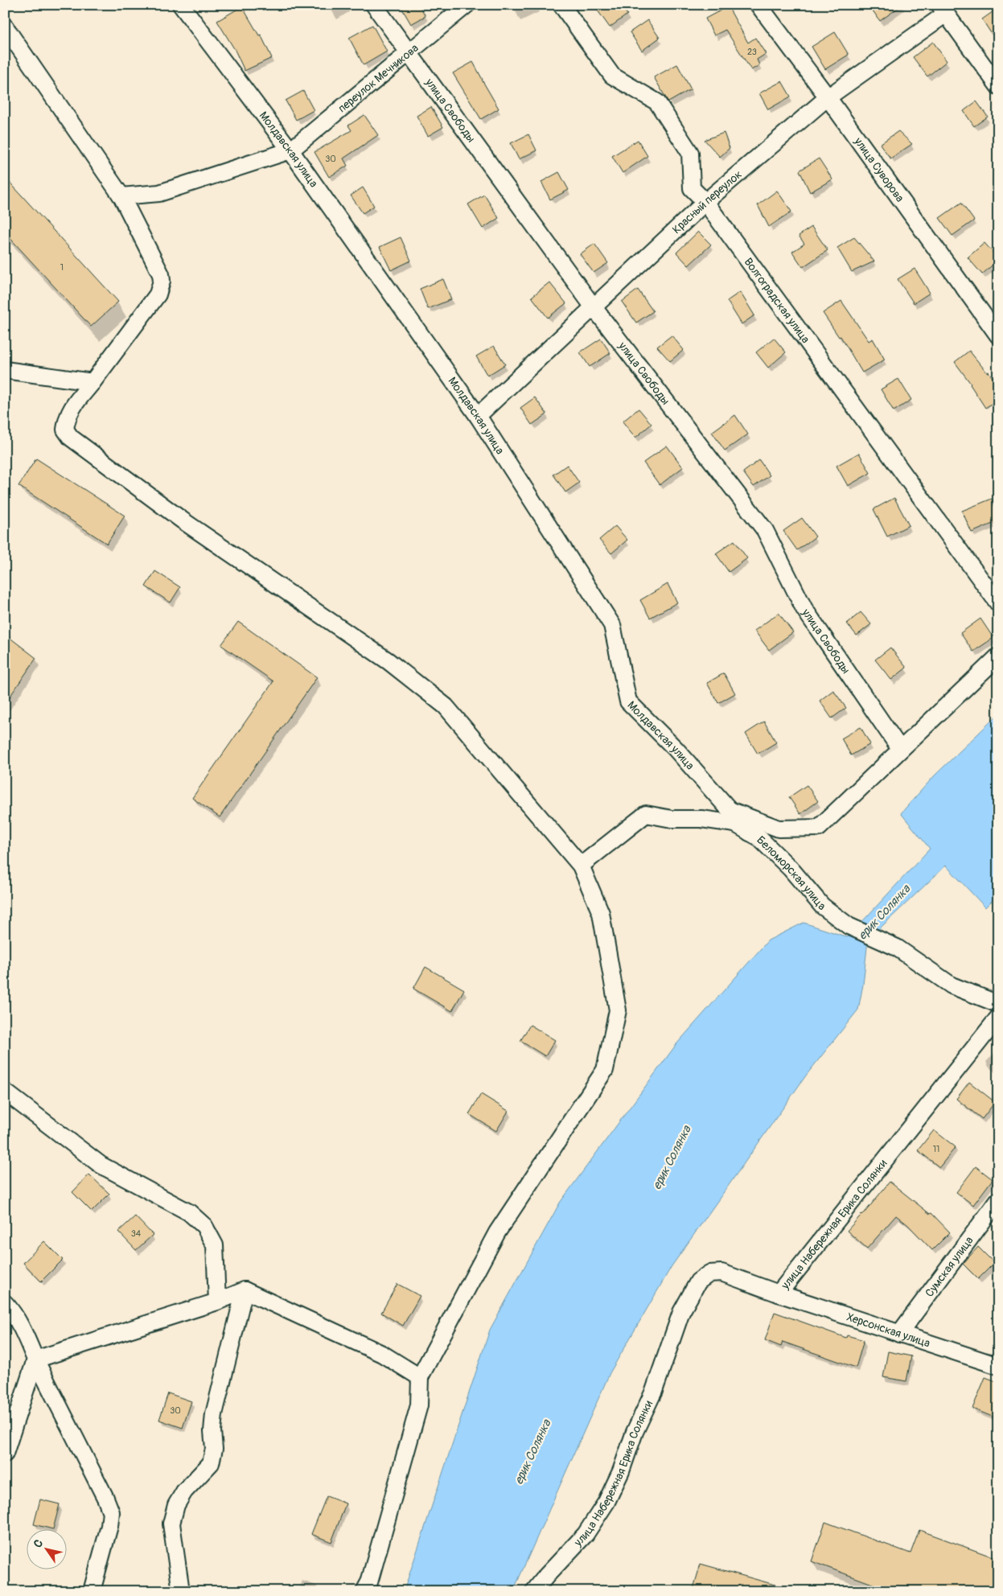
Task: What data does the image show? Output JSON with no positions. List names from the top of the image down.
{
  "streets": {
    "street": [
      "переулок Мечникова",
      "улица Свободы",
      "Молдавская улица",
      "улица Суворова",
      "Красный переулок",
      "Волгоградская улица",
      "Беломорская улица",
      "улица Набережная Ерика Солянки",
      "Сумская улица",
      "Херсонская улица"
    ]
  },
  "crossings": [
    ["переулок Мечникова", "улица Свободы"],
    ["переулок Мечникова", "Молдавская улица"],
    ["улица Свободы", "Красный переулок"],
    ["Молдавская улица", "Красный переулок"],
    ["Молдавская улица", "Беломорская улица"],
    ["улица Суворова", "Красный переулок"],
    ["Красный переулок", "Волгоградская улица"],
    ["улица Набережная Ерика Солянки", "Херсонская улица"],
    ["Сумская улица", "Херсонская улица"]
  ],
  "water": ["ерик Солянка"],
  "house_numbers": [
    "23",
    "30",
    "1",
    "11",
    "34",
    "30"
  ],
  "north": "top left"
}
